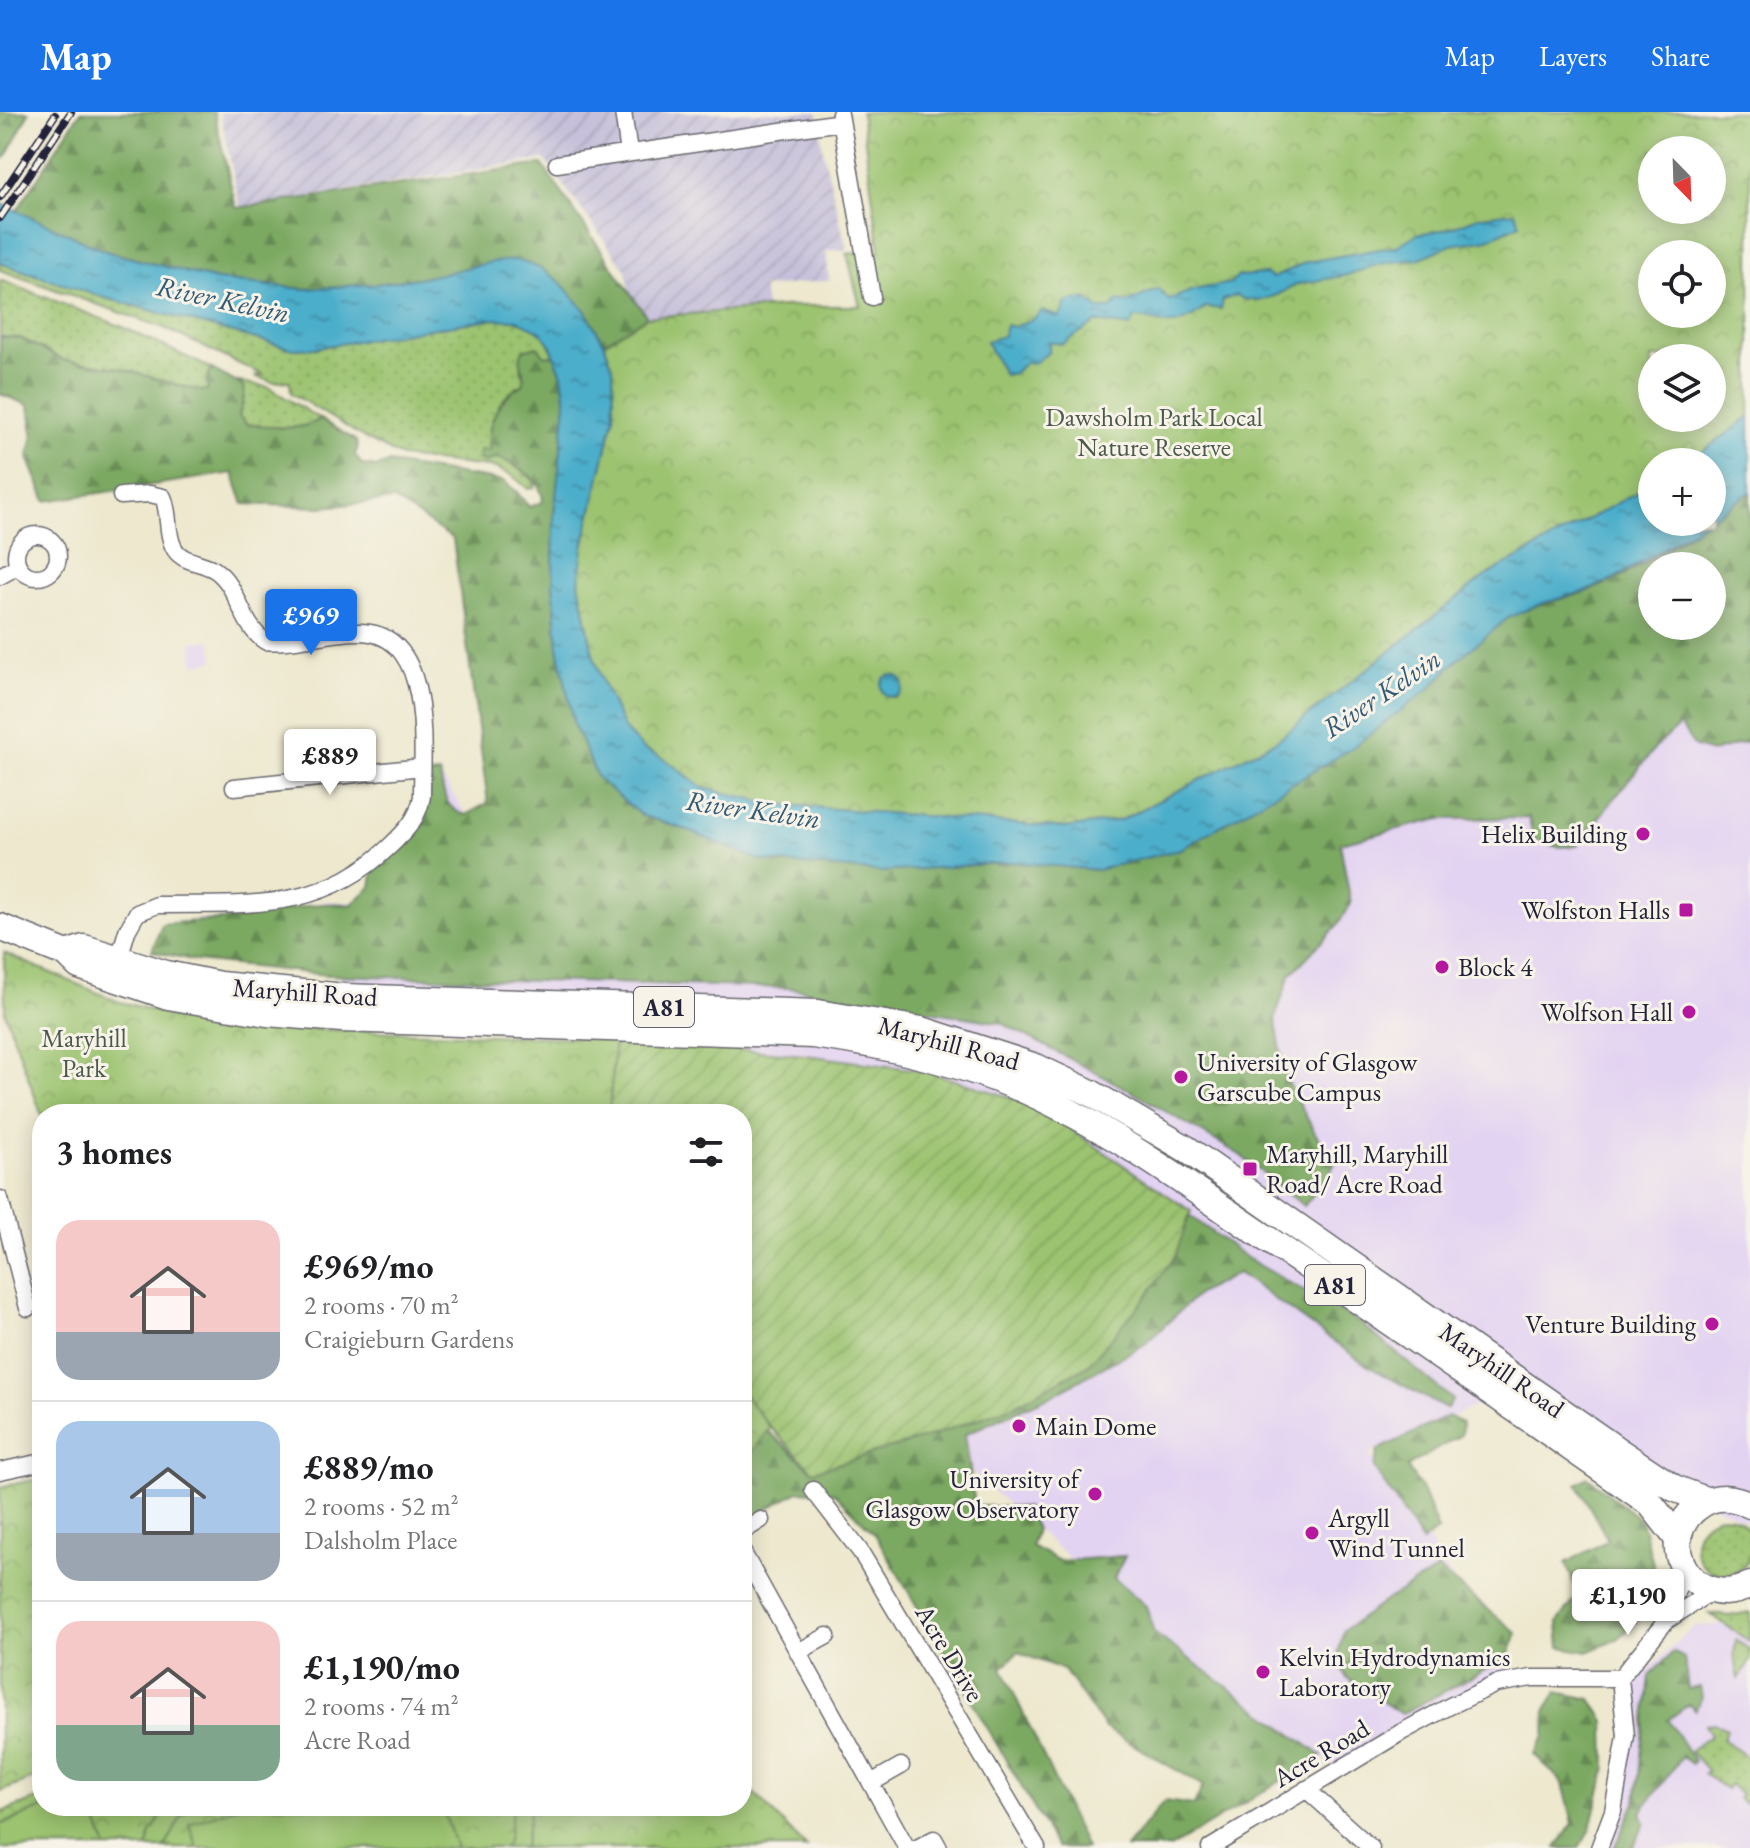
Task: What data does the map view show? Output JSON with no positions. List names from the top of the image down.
{
  "streets": {
    "main road": ["Maryhill Road", "A81"],
    "street": ["Acre Drive", "Acre Road"]
  },
  "crossings": [
    ["Maryhill Road", "A81"]
  ],
  "water": ["River Kelvin"],
  "parks": ["Dawsholm Park Local Nature Reserve", "Maryhill Park"],
  "places": {
    "other": [
      "Helix Building",
      "Block 4",
      "Wolfson Hall",
      "University of Glasgow Garscube Campus",
      "Venture Building",
      "Main Dome",
      "University of Glasgow Observatory",
      "Argyll Wind Tunnel",
      "Kelvin Hydrodynamics Laboratory"
    ],
    "transit": ["Wolfston Halls", "Maryhill, Maryhill Road/ Acre Road"]
  },
  "north": "bottom right",
  "page": {
    "header": "Map",
    "nav": ["Map", "Layers", "Share"],
    "map_buttons": ["+", "−"],
    "price": ["£969", "£889", "£1,190"],
    "heading": "3 homes",
    "list": [
      {
        "name": "£969/mo",
        "note": "2 rooms · 70 m² · Craigieburn Gardens"
      },
      {
        "name": "£889/mo",
        "note": "2 rooms · 52 m² · Dalsholm Place"
      },
      {
        "name": "£1,190/mo",
        "note": "2 rooms · 74 m² · Acre Road"
      }
    ]
  }
}
